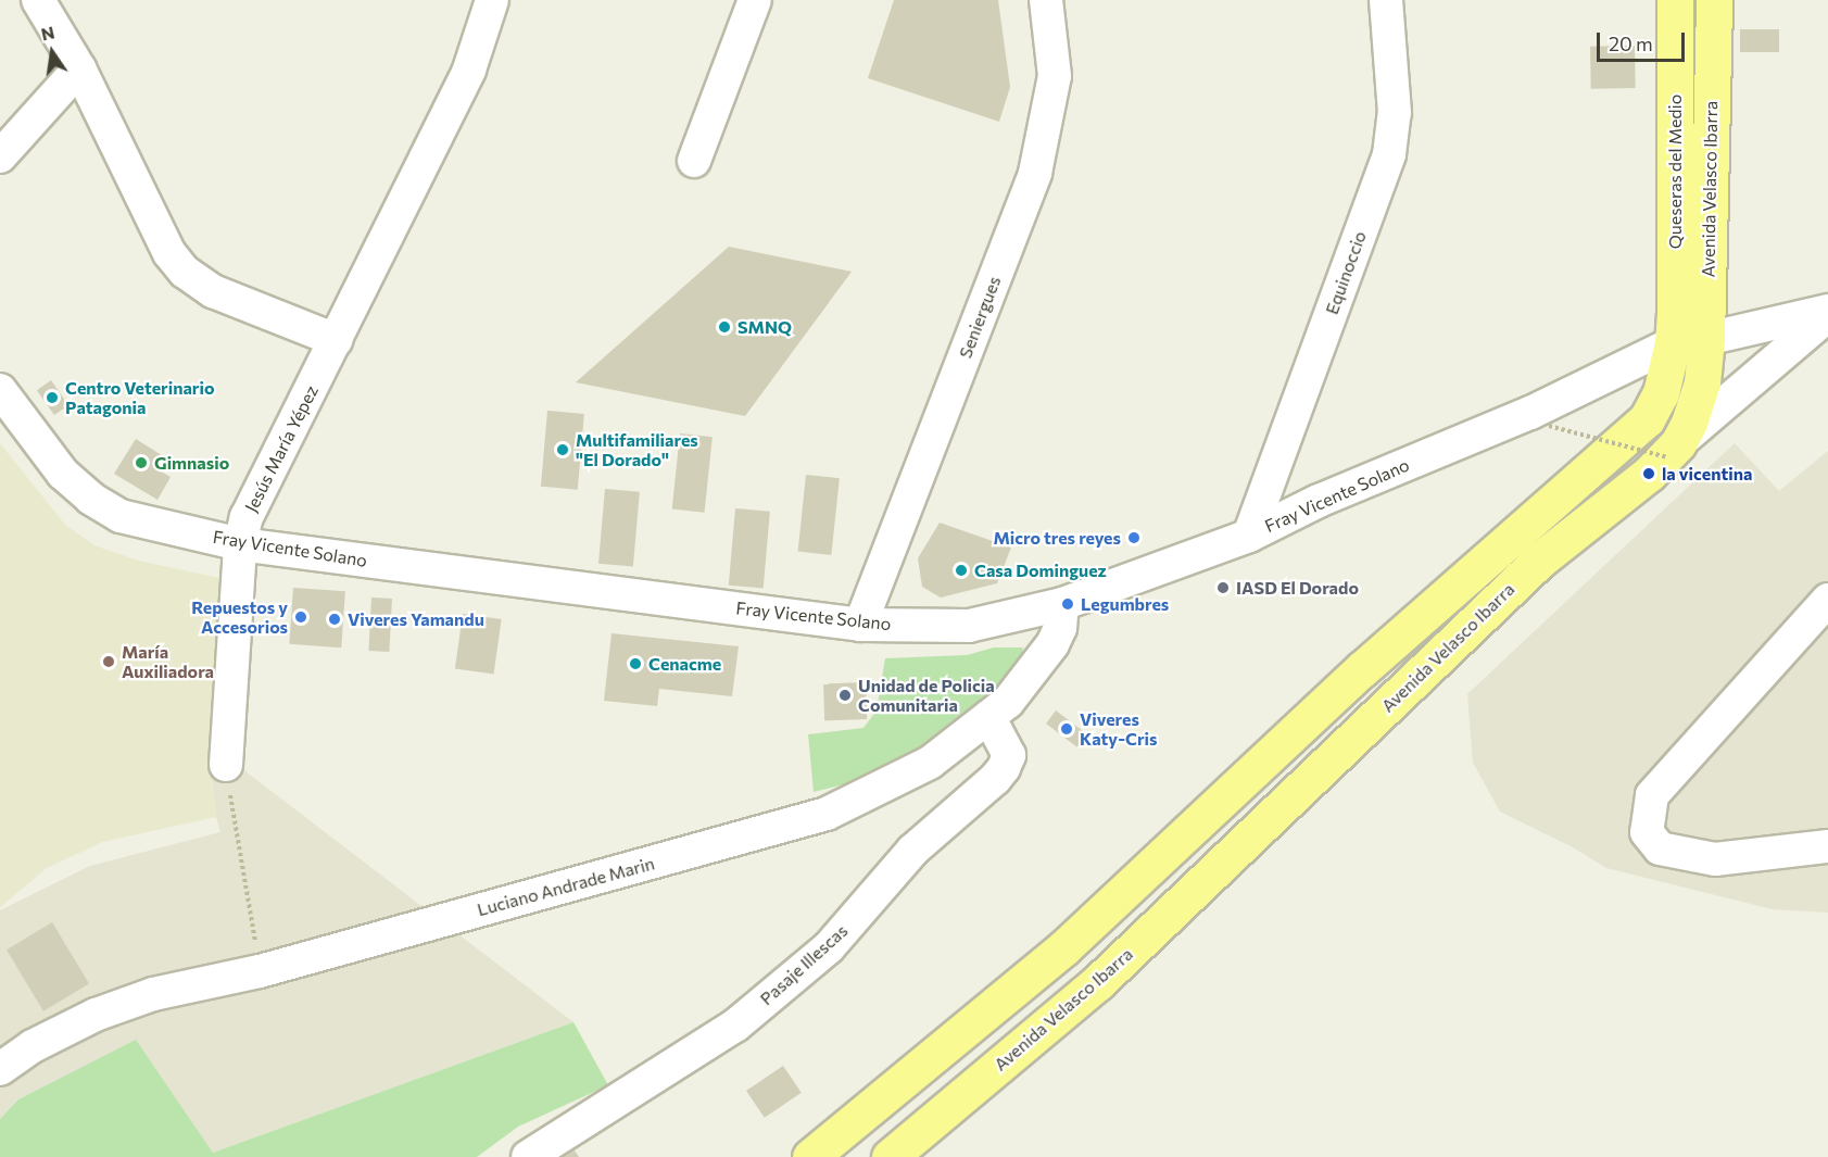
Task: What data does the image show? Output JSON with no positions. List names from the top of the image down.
{
  "streets": {
    "main road": ["Queseras del Medio", "Avenida Velasco Ibarra"],
    "street": [
      "Equinoccio",
      "Seniergues",
      "Jesús María Yépez",
      "Fray Vicente Solano",
      "Luciano Andrade Marin",
      "Pasaje Illescas"
    ]
  },
  "crossings": [
    ["Queseras del Medio", "Avenida Velasco Ibarra"],
    ["Queseras del Medio", "Fray Vicente Solano"],
    ["Avenida Velasco Ibarra", "Fray Vicente Solano"],
    ["Equinoccio", "Fray Vicente Solano"],
    ["Seniergues", "Fray Vicente Solano"],
    ["Jesús María Yépez", "Fray Vicente Solano"],
    ["Fray Vicente Solano", "Luciano Andrade Marin"],
    ["Luciano Andrade Marin", "Pasaje Illescas"]
  ],
  "places": [
    "SMNQ",
    "Centro Veterinario Patagonia",
    "Multifamiliares \"El Dorado\"",
    "Gimnasio",
    "la vicentina",
    "Micro tres reyes",
    "Casa Dominguez",
    "IASD El Dorado",
    "Legumbres",
    "Repuestos y Accesorios",
    "Viveres Yamandu",
    "María Auxiliadora",
    "Cenacme",
    "Unidad de Policia Comunitaria",
    "Viveres Katy-Cris"
  ],
  "scale_bar": "20 m",
  "north": "top"
}
